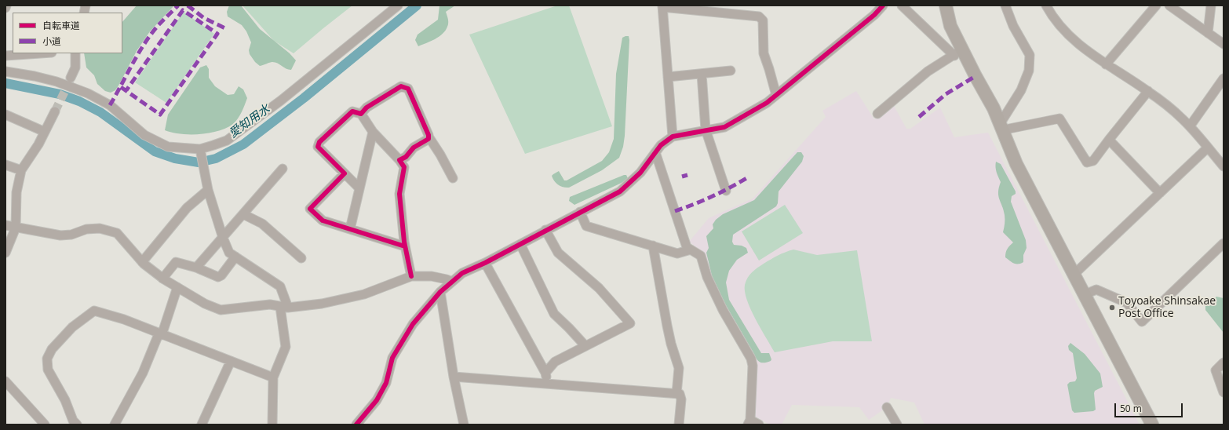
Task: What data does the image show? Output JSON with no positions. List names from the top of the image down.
{
  "water": ["愛知用水"],
  "places": ["Toyoake Shinsakae Post Office"],
  "legend": ["自転車道", "小道"],
  "scale_bar": "50 m"
}
